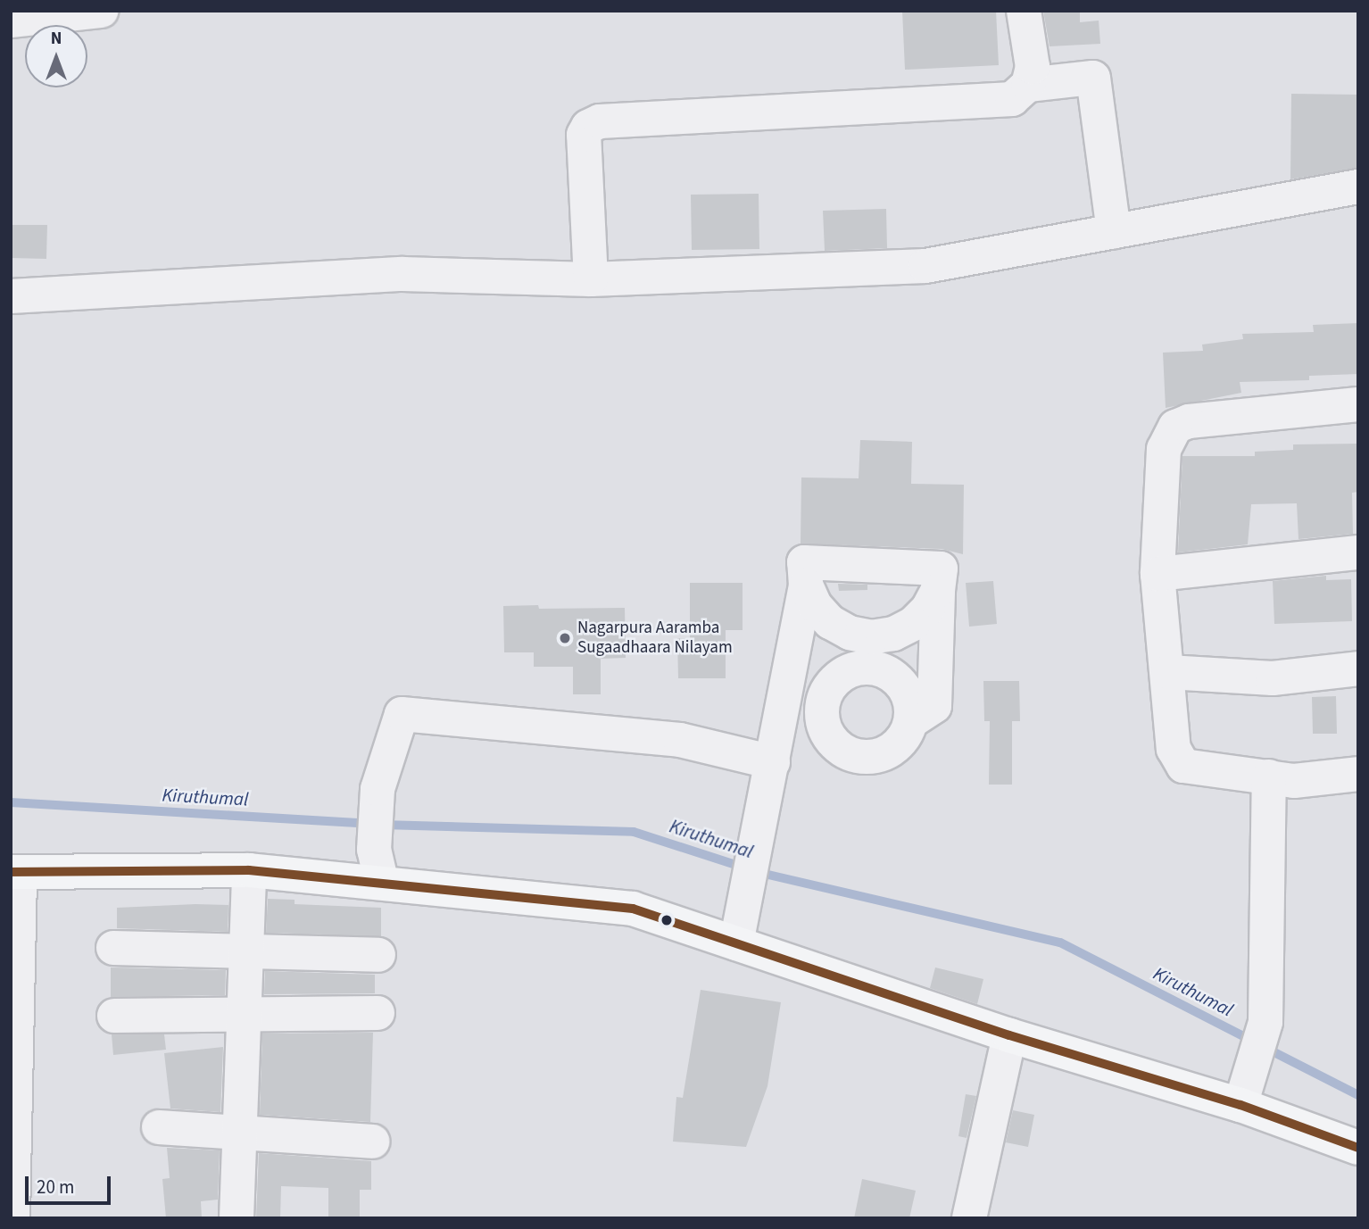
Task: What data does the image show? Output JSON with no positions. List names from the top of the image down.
{
  "water": ["Kiruthumal"],
  "places": ["Nagarpura Aaramba Sugaadhaara Nilayam"],
  "scale_bar": "20 m",
  "north": "top"
}
